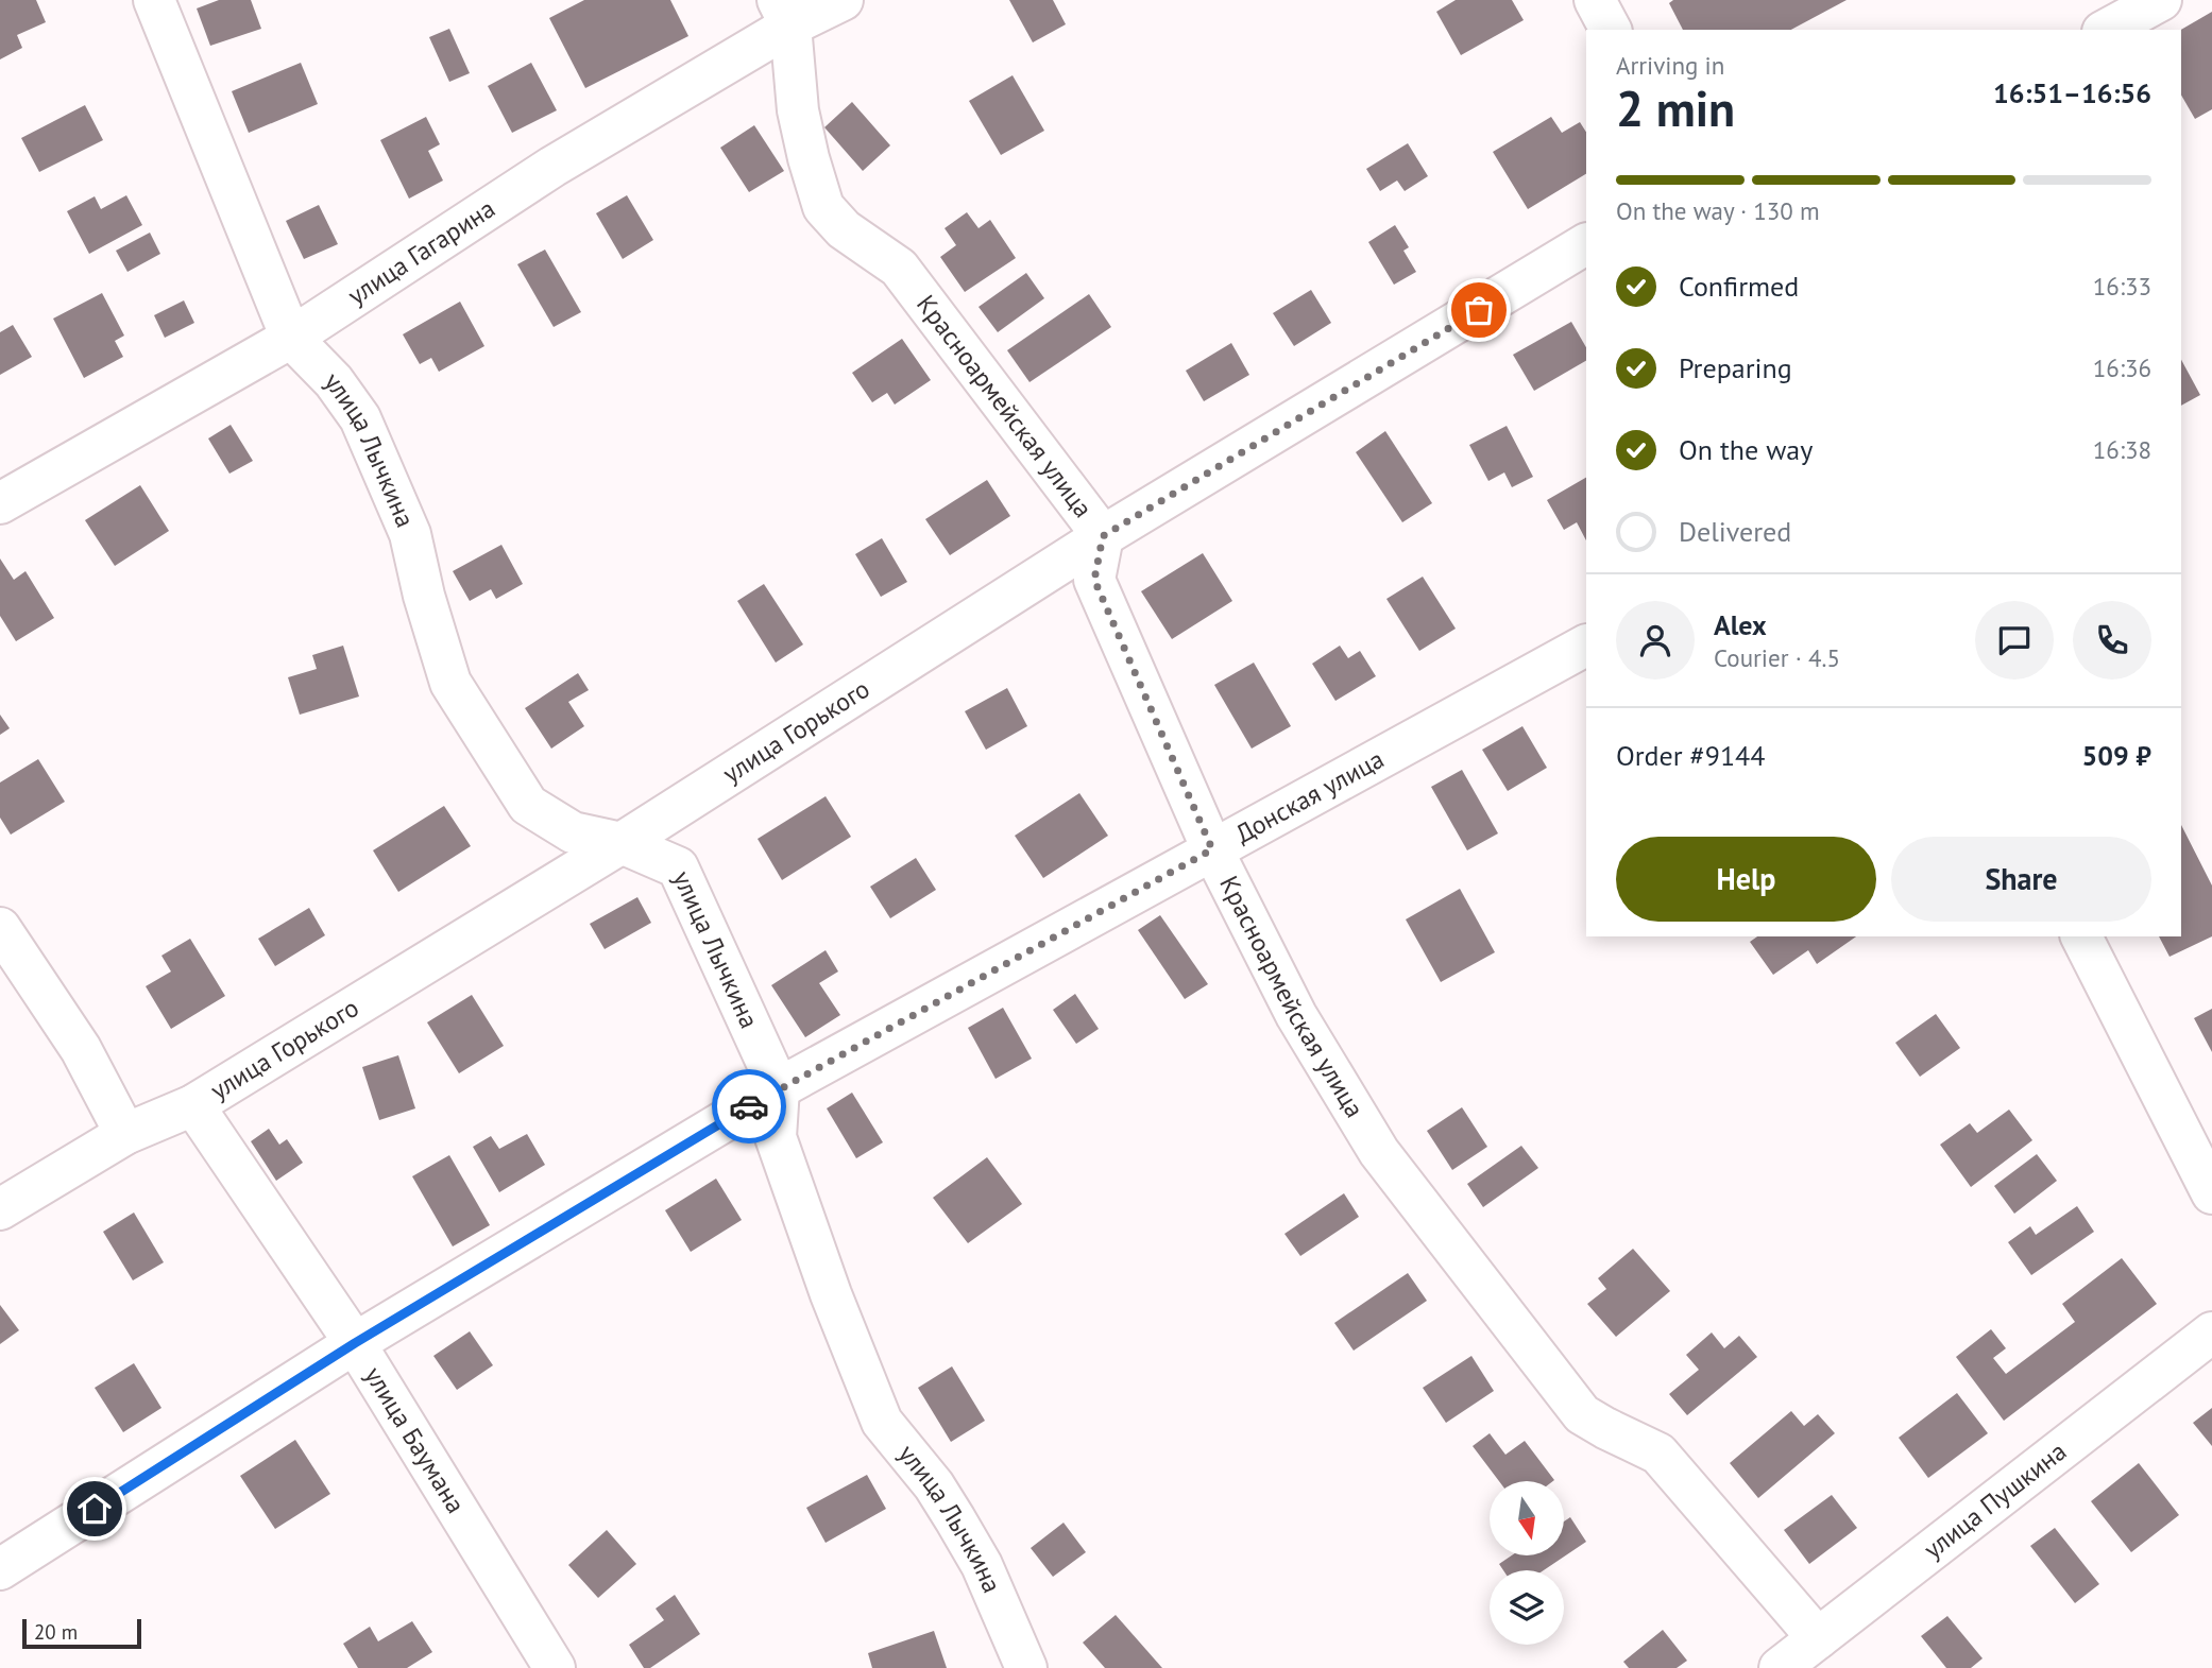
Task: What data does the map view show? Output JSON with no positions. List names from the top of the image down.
{
  "streets": {
    "street": [
      "улица Гагарина",
      "Красноармейская улица",
      "улица Лычкина",
      "улица Горького",
      "Донская улица",
      "улица Баумана",
      "улица Пушкина"
    ]
  },
  "crossings": [
    ["улица Гагарина", "Красноармейская улица"],
    ["улица Гагарина", "улица Лычкина"],
    ["Красноармейская улица", "улица Горького"],
    ["Красноармейская улица", "Донская улица"],
    ["Красноармейская улица", "улица Пушкина"],
    ["улица Лычкина", "улица Горького"],
    ["улица Лычкина", "Донская улица"],
    ["улица Горького", "улица Баумана"],
    ["Донская улица", "улица Баумана"]
  ],
  "scale_bar": "20 m",
  "north": "bottom",
  "page": {
    "heading": ["2 min", "Arriving in", "16:51–16:56"],
    "panel": [
      "Alex",
      "Courier · 4.5",
      "Order #9144",
      "509 ₽"
    ],
    "bar": "On the way · 130 m",
    "list": [
      ["Confirmed", "16:33"],
      ["Preparing", "16:36"],
      ["On the way", "16:38"],
      "Delivered"
    ],
    "buttons": ["Help", "Share"],
    "scale": "20 m"
  }
}
